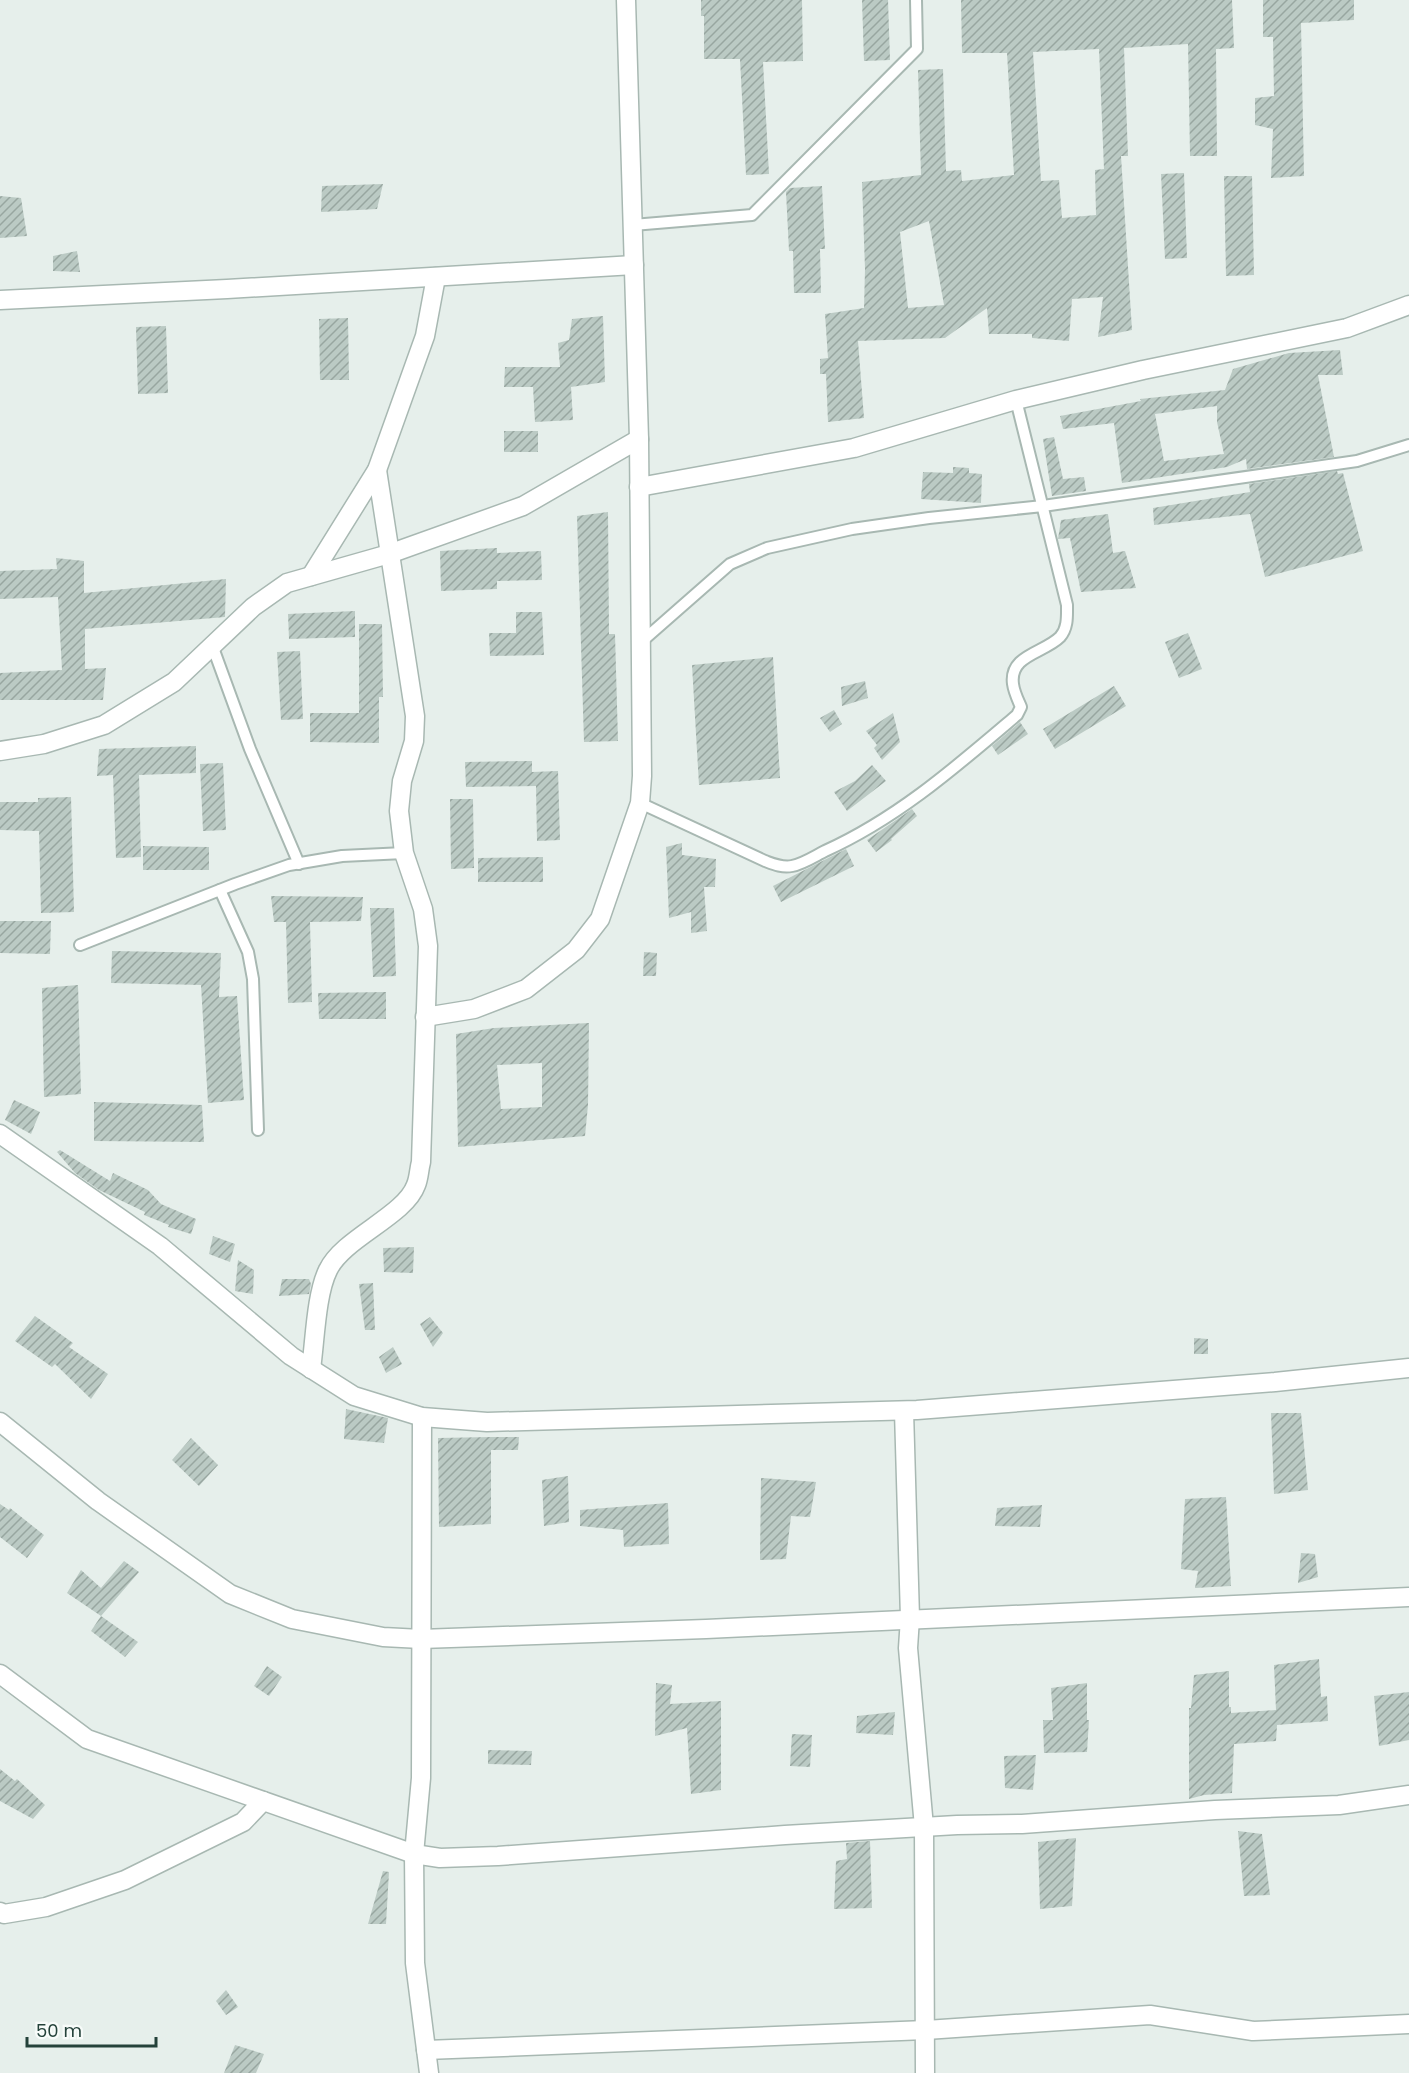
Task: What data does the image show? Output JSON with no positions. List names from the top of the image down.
{
  "scale_bar": "50 m"
}
